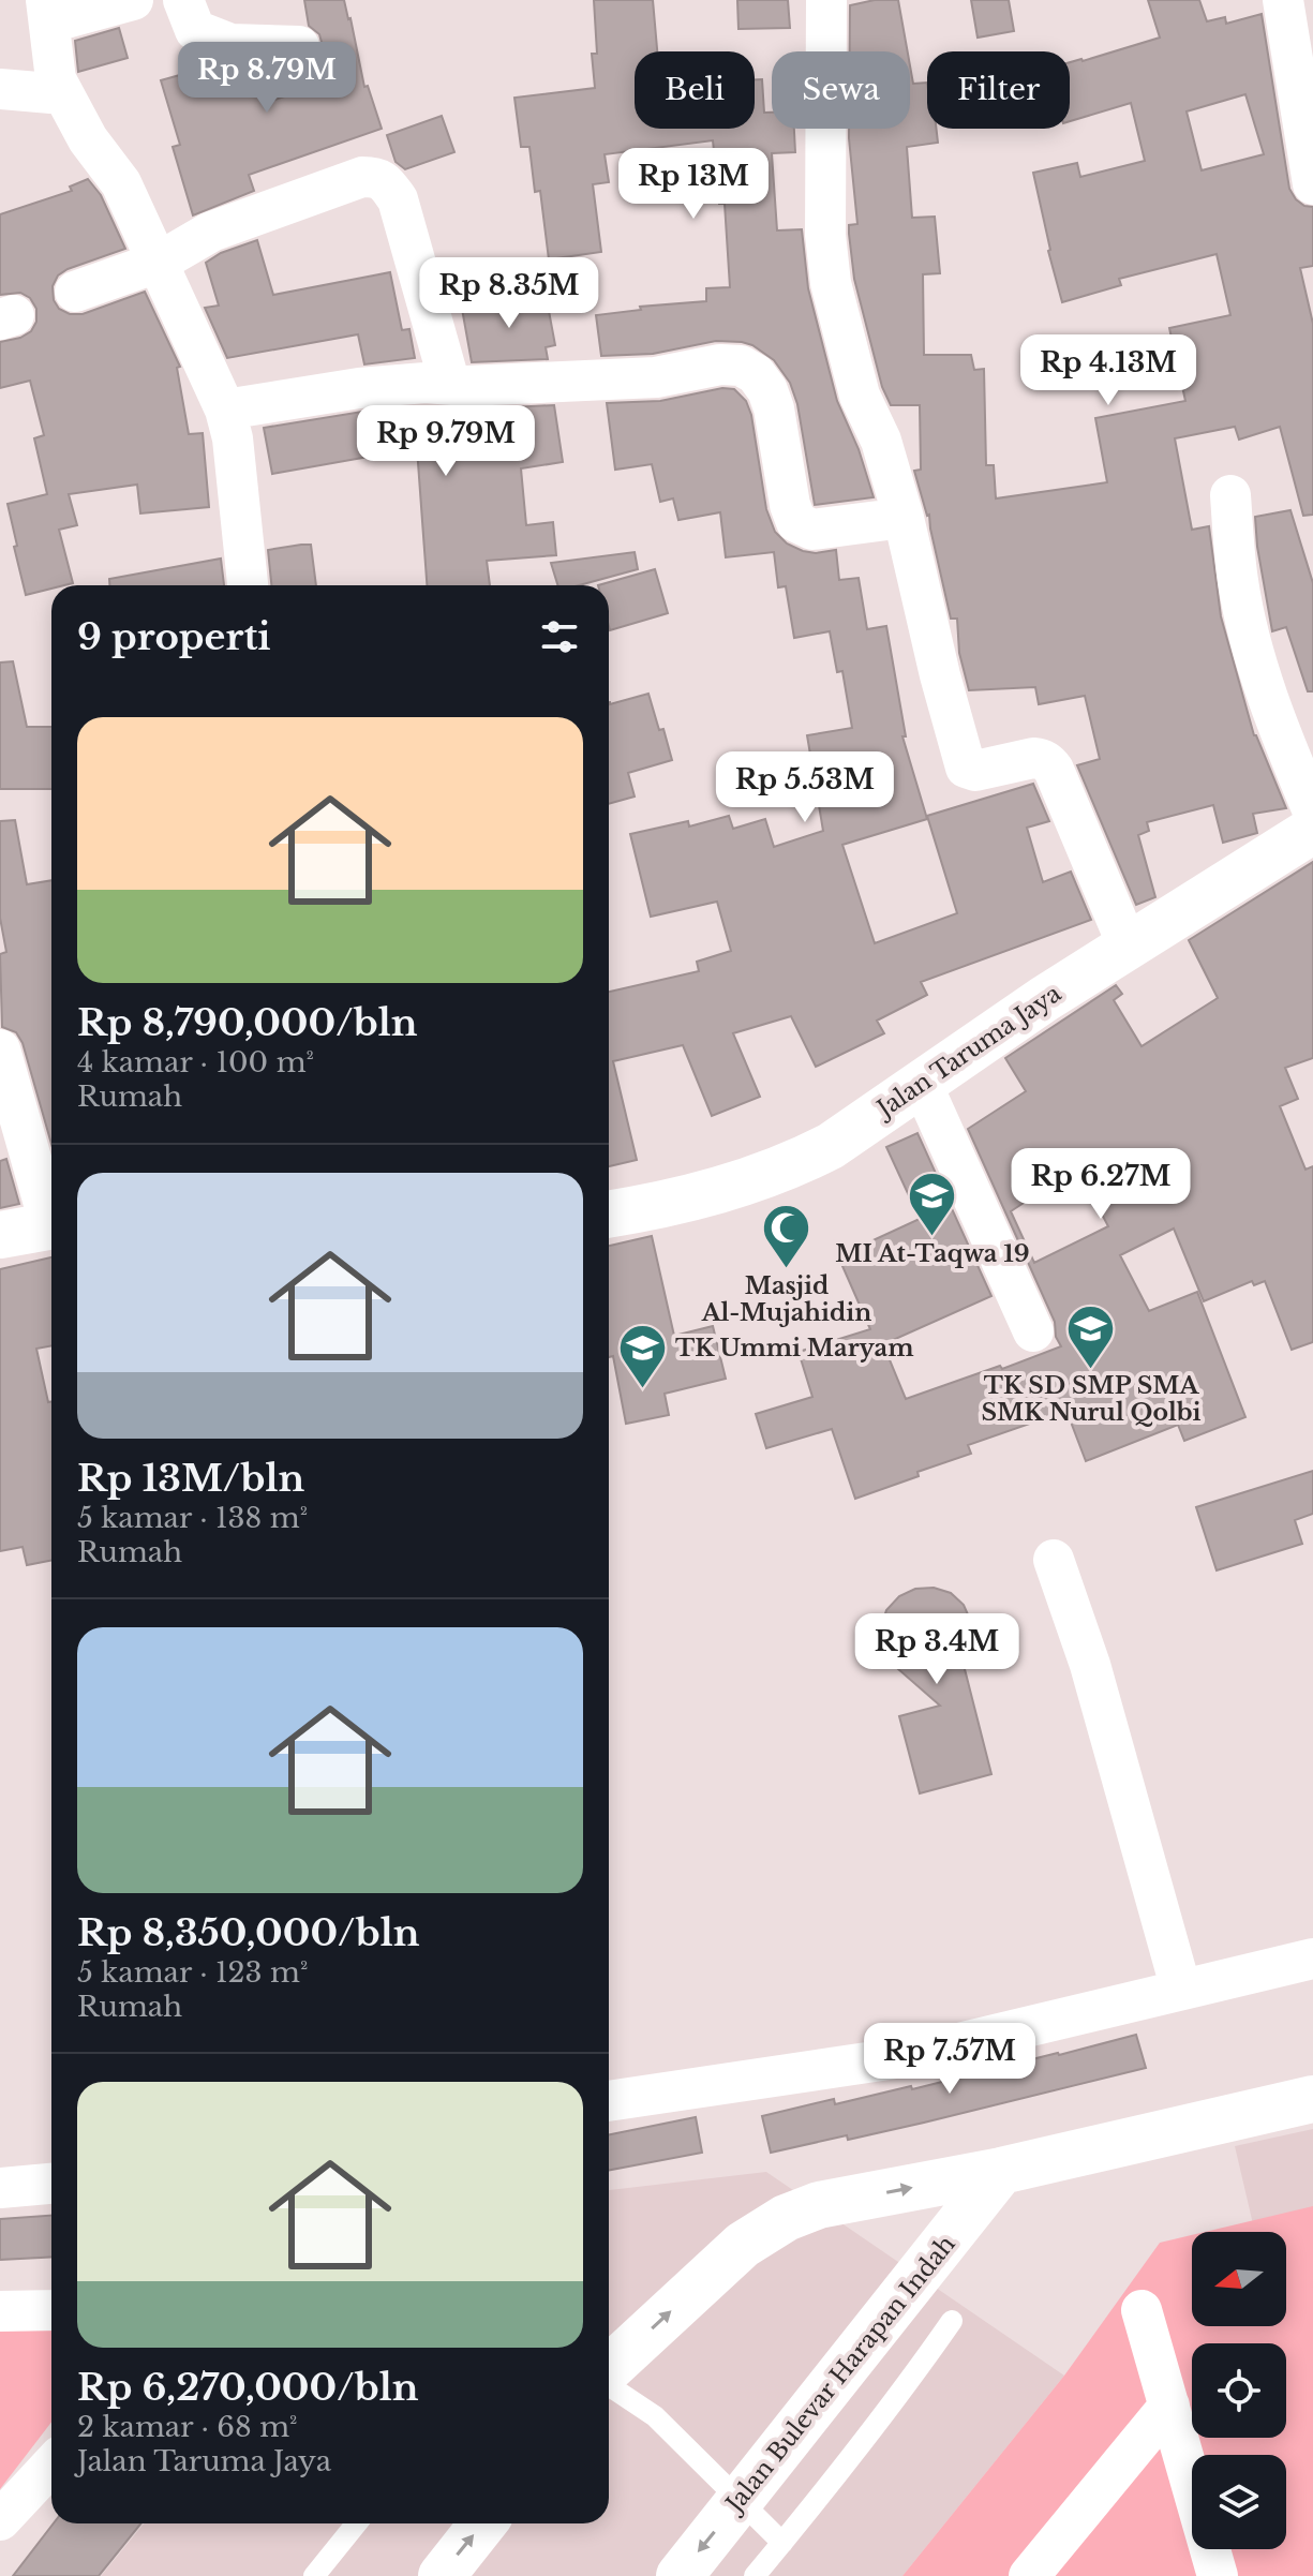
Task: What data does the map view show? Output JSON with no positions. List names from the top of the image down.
{
  "streets": {
    "street": ["Jalan Taruma Jaya", "Jalan Bulevar Harapan Indah"]
  },
  "places": {
    "school or university": ["MI At-Taqwa 19", "TK SD SMP SMA SMK Nurul Qolbi", "TK Ummi Maryam"],
    "mosque": ["Masjid Al-Mujahidin"]
  },
  "north": "left",
  "page": {
    "price": [
      "Rp 8.79M",
      "Rp 13M",
      "Rp 8.35M",
      "Rp 4.13M",
      "Rp 9.79M",
      "Rp 5.53M",
      "Rp 6.27M",
      "Rp 3.4M",
      "Rp 7.57M"
    ],
    "chip": ["Beli", "Sewa", "Filter"],
    "heading": "9 properti",
    "list": [
      {
        "name": "Rp 8,790,000/bln",
        "note": "4 kamar · 100 m² · Rumah"
      },
      {
        "name": "Rp 13M/bln",
        "note": "5 kamar · 138 m² · Rumah"
      },
      {
        "name": "Rp 8,350,000/bln",
        "note": "5 kamar · 123 m² · Rumah"
      },
      {
        "name": "Rp 6,270,000/bln",
        "note": "2 kamar · 68 m² · Jalan Taruma Jaya"
      }
    ]
  }
}
